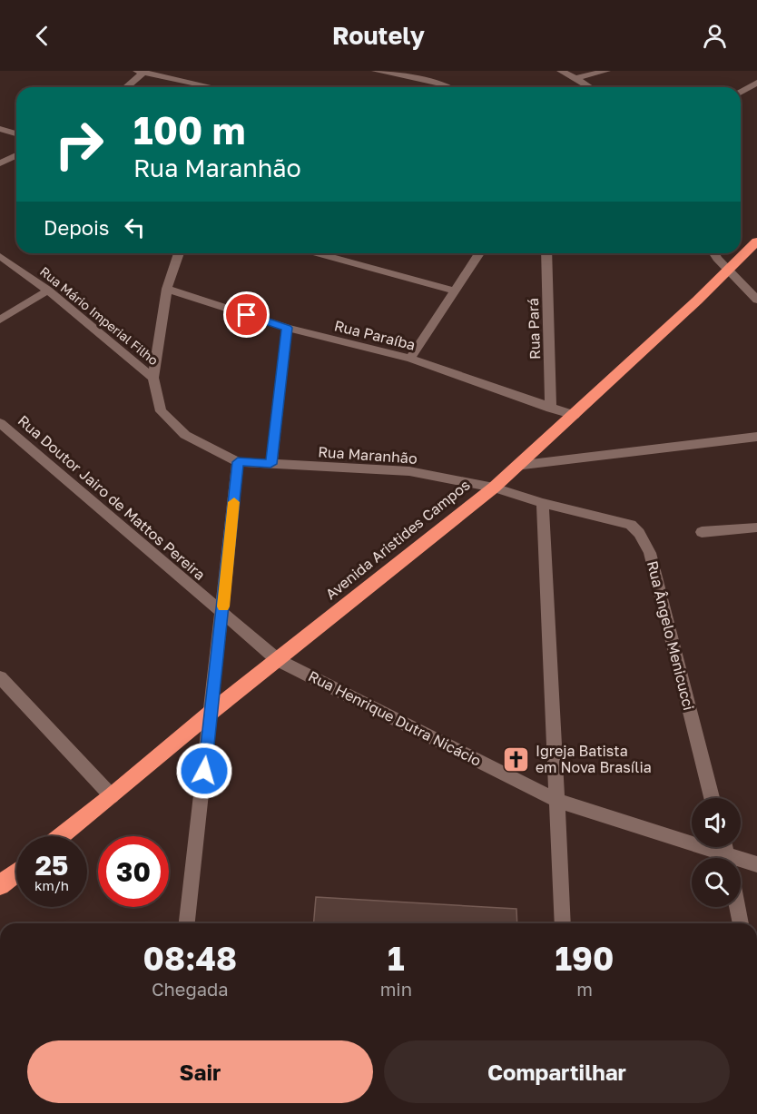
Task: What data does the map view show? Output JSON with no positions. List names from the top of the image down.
{
  "streets": {
    "highway": ["Avenida Aristides Campos"],
    "street": [
      "Rua Mário Imperial Filho",
      "Rua Pará",
      "Rua Paraíba",
      "Rua Maranhão",
      "Rua Doutor Jairo de Mattos Pereira",
      "Rua Ângelo Menicucci",
      "Rua Henrique Dutra Nicácio"
    ]
  },
  "crossings": [
    ["Rua Pará", "Rua Paraíba"],
    ["Rua Paraíba", "Avenida Aristides Campos"],
    ["Rua Maranhão", "Avenida Aristides Campos"],
    ["Rua Maranhão", "Rua Ângelo Menicucci"],
    ["Rua Doutor Jairo de Mattos Pereira", "Avenida Aristides Campos"],
    ["Rua Doutor Jairo de Mattos Pereira", "Rua Henrique Dutra Nicácio"],
    ["Avenida Aristides Campos", "Rua Henrique Dutra Nicácio"]
  ],
  "places": {
    "church": ["Igreja Batista em Nova Brasília"]
  },
  "page": {
    "header": "Routely",
    "turn": ["100 m", "Rua Maranhão"],
    "then": "Depois",
    "speed": "25 km/h",
    "limit": "30",
    "eta": [
      "08:48",
      "Chegada",
      "1",
      "min",
      "190",
      "m"
    ],
    "buttons": ["Sair", "Compartilhar"]
  }
}
